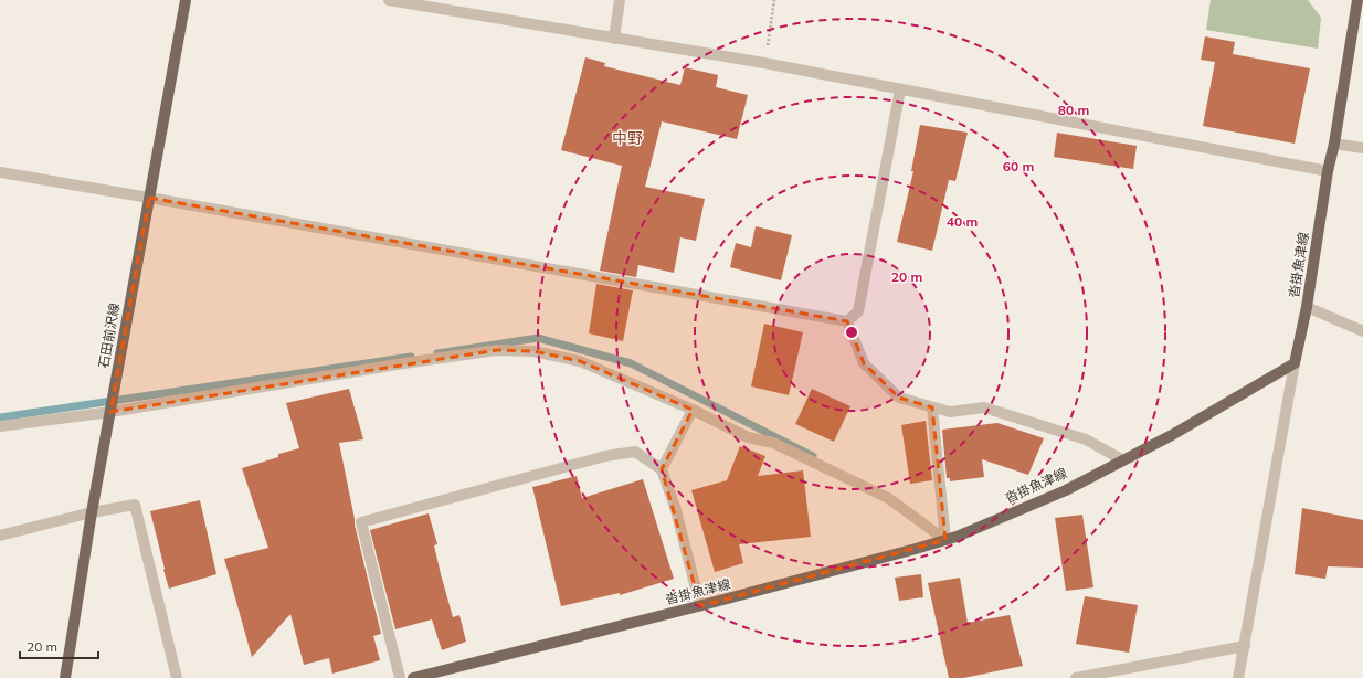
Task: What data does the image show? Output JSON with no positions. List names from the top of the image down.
{
  "streets": {
    "main road": ["沓掛魚津線", "石田前沢線"]
  },
  "districts": ["中野"],
  "scale_bar": "20 m",
  "rings": [
    "80 m",
    "60 m",
    "40 m",
    "20 m"
  ]
}
